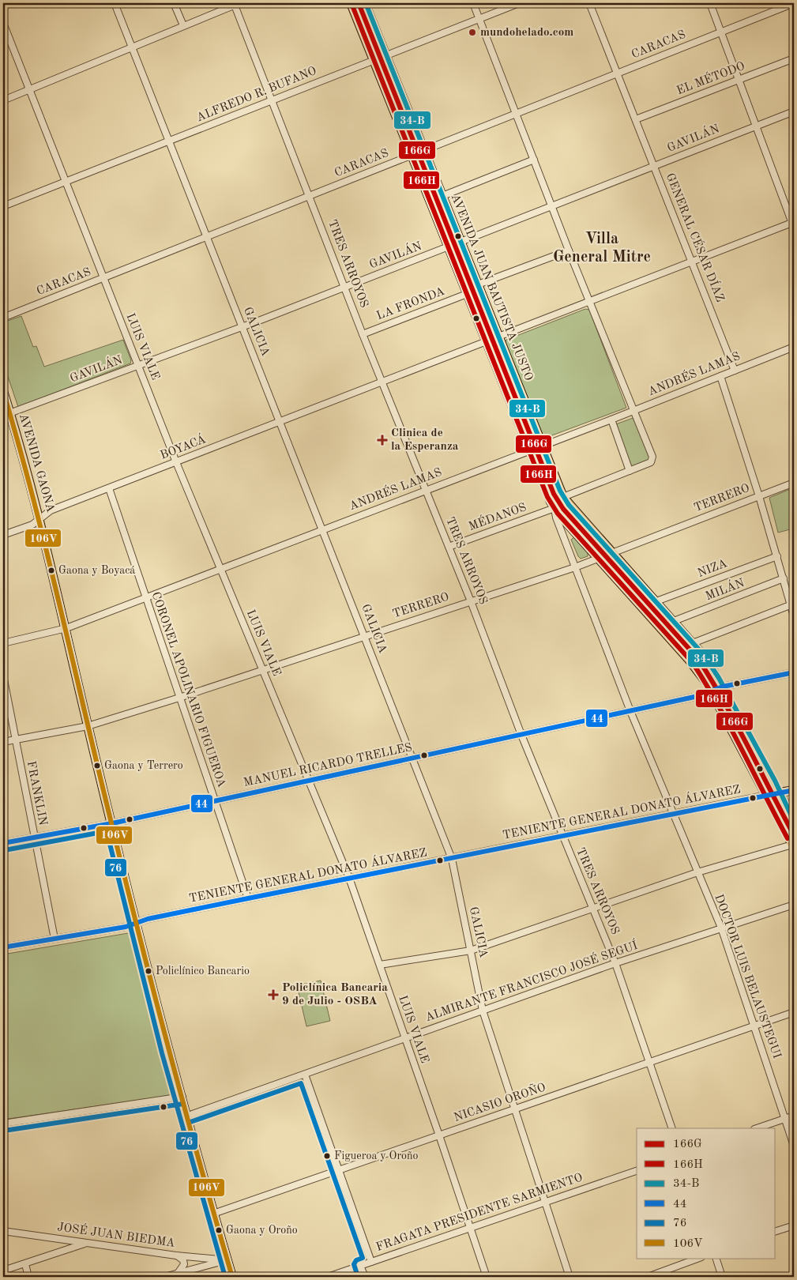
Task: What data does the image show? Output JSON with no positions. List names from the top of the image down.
{
  "streets": {
    "main road": ["AVENIDA JUAN BAUTISTA JUSTO", "AVENIDA GAONA"],
    "street": [
      "CARACAS",
      "EL MÉTODO",
      "ALFREDO R. BUFANO",
      "GAVILÁN",
      "GENERAL CÉSAR DÍAZ",
      "TRES ARROYOS",
      "LA FRONDA",
      "GALICIA",
      "LUIS VIALE",
      "ANDRÉS LAMAS",
      "BOYACÁ",
      "TERRERO",
      "MÉDANOS",
      "NIZA",
      "MILÁN",
      "CORONEL APOLINARIO FIGUEROA",
      "MANUEL RICARDO TRELLES",
      "FRANKLIN",
      "TENIENTE GENERAL DONATO ÁLVAREZ",
      "DOCTOR LUIS BELAUSTEGUI",
      "ALMIRANTE FRANCISCO JOSÉ SEGUÍ",
      "NICASIO OROÑO",
      "FRAGATA PRESIDENTE SARMIENTO",
      "JOSÉ JUAN BIEDMA"
    ]
  },
  "crossings": [
    ["CARACAS", "GENERAL CÉSAR DÍAZ"],
    ["CARACAS", "TRES ARROYOS"],
    ["CARACAS", "AVENIDA JUAN BAUTISTA JUSTO"],
    ["CARACAS", "GALICIA"],
    ["CARACAS", "LUIS VIALE"],
    ["EL MÉTODO", "GENERAL CÉSAR DÍAZ"],
    ["ALFREDO R. BUFANO", "TRES ARROYOS"],
    ["ALFREDO R. BUFANO", "AVENIDA JUAN BAUTISTA JUSTO"],
    ["ALFREDO R. BUFANO", "GALICIA"],
    ["ALFREDO R. BUFANO", "LUIS VIALE"],
    ["GAVILÁN", "GENERAL CÉSAR DÍAZ"],
    ["GAVILÁN", "TRES ARROYOS"],
    ["GAVILÁN", "AVENIDA JUAN BAUTISTA JUSTO"],
    ["GAVILÁN", "GALICIA"],
    ["GAVILÁN", "LUIS VIALE"],
    ["GAVILÁN", "AVENIDA GAONA"],
    ["GENERAL CÉSAR DÍAZ", "ANDRÉS LAMAS"],
    ["GENERAL CÉSAR DÍAZ", "BOYACÁ"],
    ["TRES ARROYOS", "LA FRONDA"],
    ["TRES ARROYOS", "ANDRÉS LAMAS"],
    ["TRES ARROYOS", "BOYACÁ"],
    ["TRES ARROYOS", "TERRERO"],
    ["TRES ARROYOS", "MÉDANOS"],
    ["TRES ARROYOS", "MANUEL RICARDO TRELLES"],
    ["TRES ARROYOS", "TENIENTE GENERAL DONATO ÁLVAREZ"],
    ["TRES ARROYOS", "ALMIRANTE FRANCISCO JOSÉ SEGUÍ"],
    ["TRES ARROYOS", "NICASIO OROÑO"],
    ["AVENIDA JUAN BAUTISTA JUSTO", "LA FRONDA"],
    ["AVENIDA JUAN BAUTISTA JUSTO", "ANDRÉS LAMAS"],
    ["AVENIDA JUAN BAUTISTA JUSTO", "BOYACÁ"],
    ["AVENIDA JUAN BAUTISTA JUSTO", "TERRERO"],
    ["AVENIDA JUAN BAUTISTA JUSTO", "MÉDANOS"],
    ["AVENIDA JUAN BAUTISTA JUSTO", "NIZA"],
    ["AVENIDA JUAN BAUTISTA JUSTO", "MILÁN"],
    ["AVENIDA JUAN BAUTISTA JUSTO", "MANUEL RICARDO TRELLES"],
    ["AVENIDA JUAN BAUTISTA JUSTO", "TENIENTE GENERAL DONATO ÁLVAREZ"],
    ["AVENIDA JUAN BAUTISTA JUSTO", "DOCTOR LUIS BELAUSTEGUI"],
    ["GALICIA", "ANDRÉS LAMAS"],
    ["GALICIA", "BOYACÁ"],
    ["GALICIA", "TERRERO"],
    ["GALICIA", "MANUEL RICARDO TRELLES"],
    ["GALICIA", "TENIENTE GENERAL DONATO ÁLVAREZ"],
    ["GALICIA", "ALMIRANTE FRANCISCO JOSÉ SEGUÍ"],
    ["GALICIA", "NICASIO OROÑO"],
    ["GALICIA", "FRAGATA PRESIDENTE SARMIENTO"],
    ["LUIS VIALE", "ANDRÉS LAMAS"],
    ["LUIS VIALE", "BOYACÁ"],
    ["LUIS VIALE", "TERRERO"],
    ["LUIS VIALE", "MANUEL RICARDO TRELLES"],
    ["LUIS VIALE", "TENIENTE GENERAL DONATO ÁLVAREZ"],
    ["LUIS VIALE", "ALMIRANTE FRANCISCO JOSÉ SEGUÍ"],
    ["LUIS VIALE", "NICASIO OROÑO"],
    ["LUIS VIALE", "FRAGATA PRESIDENTE SARMIENTO"],
    ["ANDRÉS LAMAS", "AVENIDA GAONA"],
    ["ANDRÉS LAMAS", "CORONEL APOLINARIO FIGUEROA"],
    ["BOYACÁ", "AVENIDA GAONA"],
    ["BOYACÁ", "CORONEL APOLINARIO FIGUEROA"],
    ["AVENIDA GAONA", "TERRERO"],
    ["AVENIDA GAONA", "MANUEL RICARDO TRELLES"],
    ["AVENIDA GAONA", "TENIENTE GENERAL DONATO ÁLVAREZ"],
    ["AVENIDA GAONA", "ALMIRANTE FRANCISCO JOSÉ SEGUÍ"],
    ["AVENIDA GAONA", "NICASIO OROÑO"],
    ["AVENIDA GAONA", "JOSÉ JUAN BIEDMA"],
    ["TERRERO", "CORONEL APOLINARIO FIGUEROA"],
    ["TERRERO", "FRANKLIN"],
    ["TERRERO", "DOCTOR LUIS BELAUSTEGUI"],
    ["MÉDANOS", "DOCTOR LUIS BELAUSTEGUI"],
    ["CORONEL APOLINARIO FIGUEROA", "MANUEL RICARDO TRELLES"],
    ["CORONEL APOLINARIO FIGUEROA", "TENIENTE GENERAL DONATO ÁLVAREZ"],
    ["MANUEL RICARDO TRELLES", "FRANKLIN"],
    ["MANUEL RICARDO TRELLES", "DOCTOR LUIS BELAUSTEGUI"],
    ["FRANKLIN", "TENIENTE GENERAL DONATO ÁLVAREZ"],
    ["TENIENTE GENERAL DONATO ÁLVAREZ", "DOCTOR LUIS BELAUSTEGUI"],
    ["DOCTOR LUIS BELAUSTEGUI", "ALMIRANTE FRANCISCO JOSÉ SEGUÍ"],
    ["DOCTOR LUIS BELAUSTEGUI", "NICASIO OROÑO"]
  ],
  "districts": ["Villa General Mitre"],
  "places": {
    "other": [
      "mundohelado.com",
      "Gaona y Boyacá",
      "Gaona y Terrero",
      "Policlínico Bancario",
      "Figueroa y Oroño",
      "Gaona y Oroño"
    ],
    "health": ["Clinica de la Esperanza", "Policlínica Bancaria 9 de Julio - OSBA"]
  },
  "lines": [
    "transit line 166G",
    "transit line 34-B",
    "transit line 166H",
    "transit line 106V",
    "transit line 44",
    "transit line 76"
  ],
  "legend": [
    "166G",
    "166H",
    "34-B",
    "44",
    "76",
    "106V"
  ]
}
